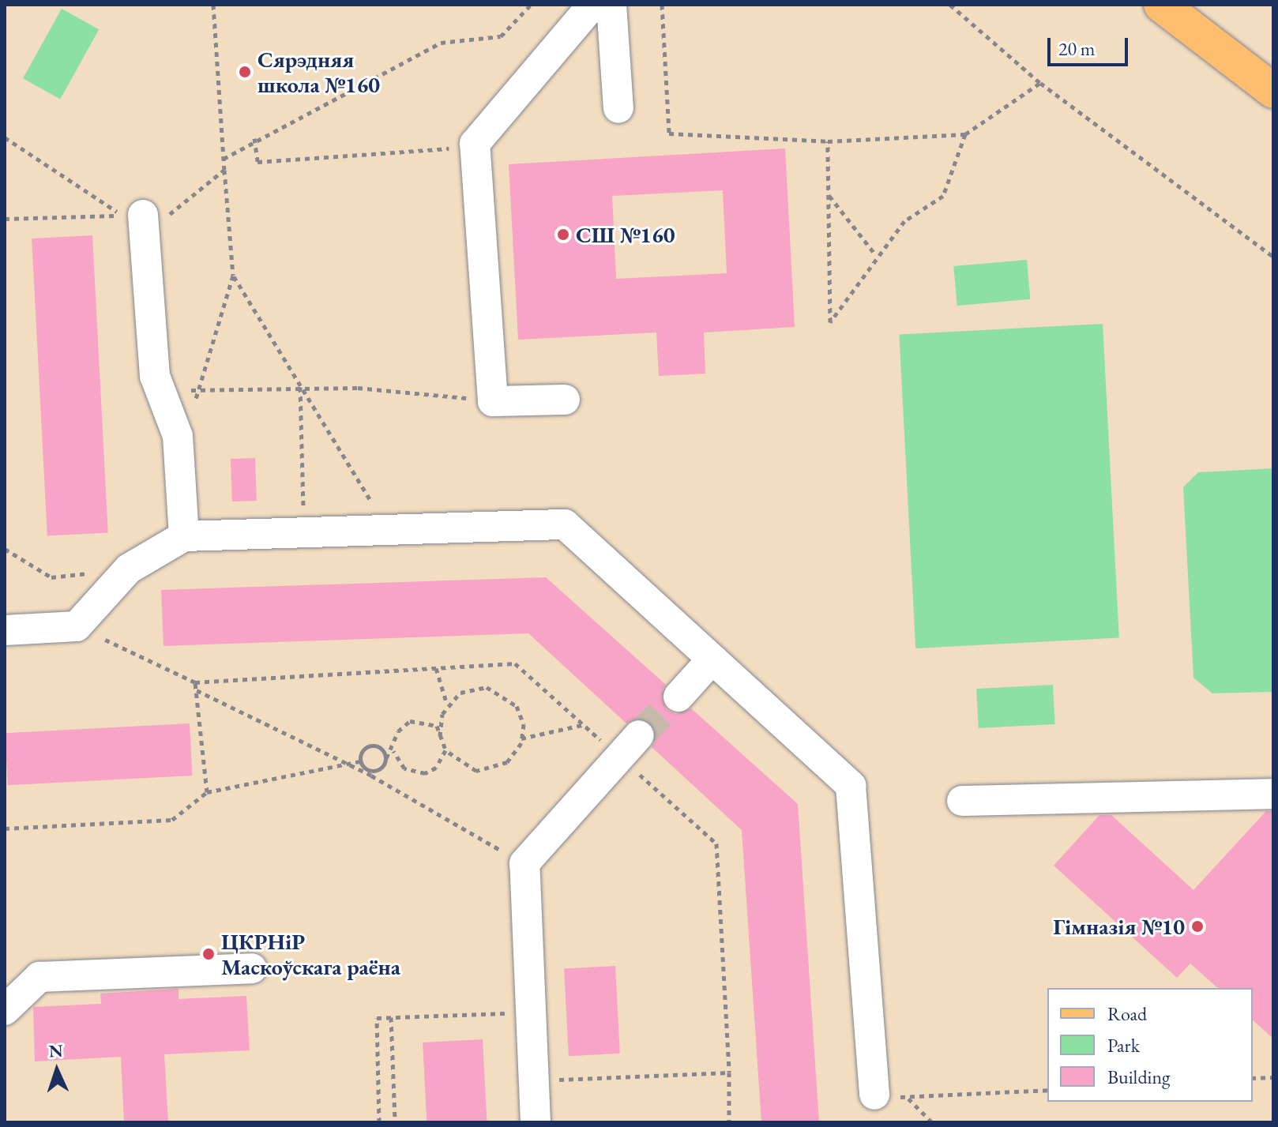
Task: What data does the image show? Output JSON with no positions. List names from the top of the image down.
{
  "places": [
    "Сярэдняя школа №160",
    "СШ №160",
    "Гімназія №10",
    "ЦКРНіР Маскоўскага раёна"
  ],
  "legend": ["Road", "Park", "Building"],
  "scale_bar": "20 m",
  "north": "top"
}
